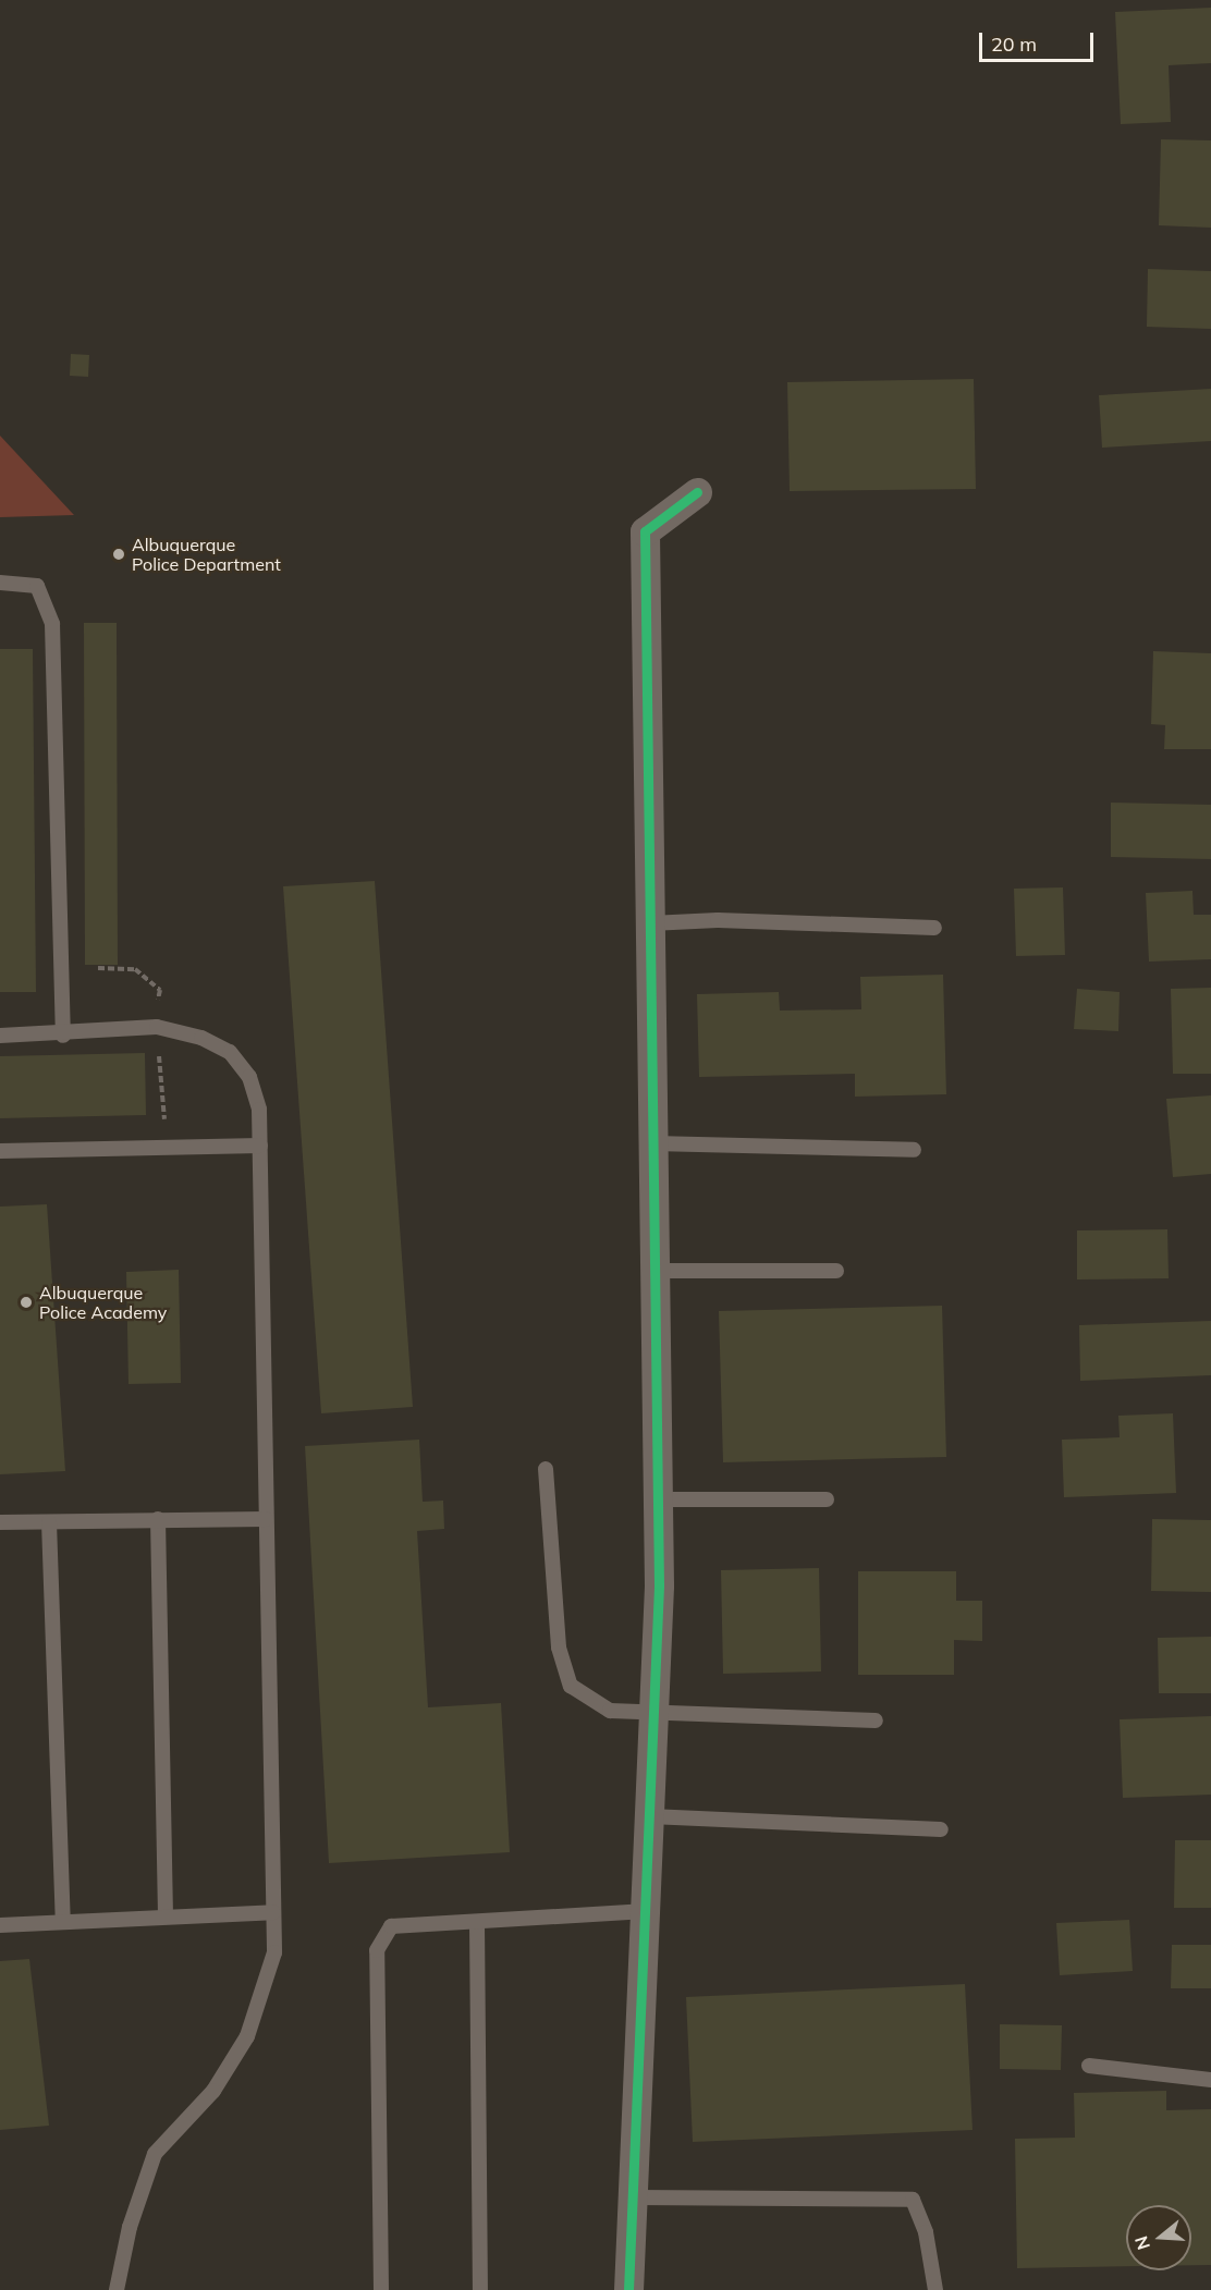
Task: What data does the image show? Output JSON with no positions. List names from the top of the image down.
{
  "places": ["Albuquerque Police Department", "Albuquerque Police Academy"],
  "scale_bar": "20 m",
  "north": "left"
}
